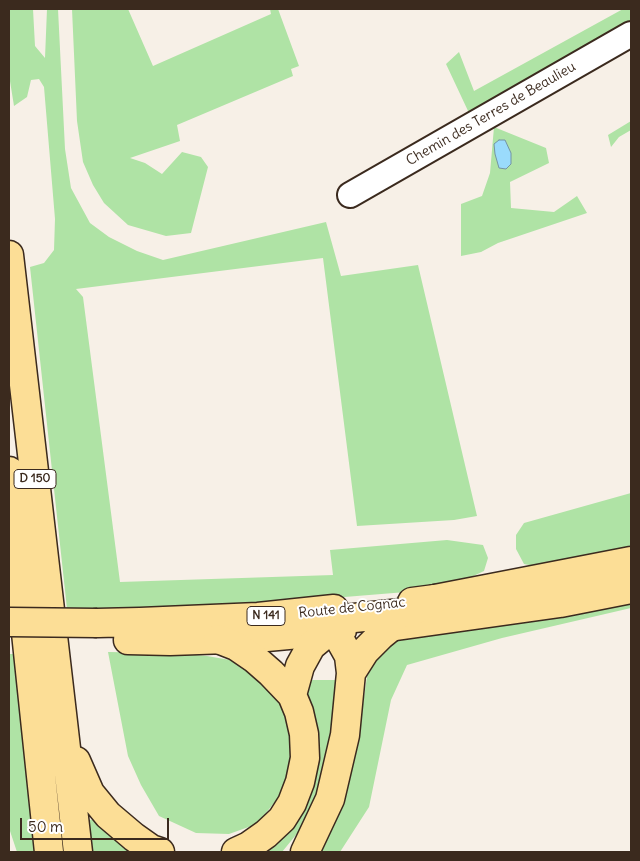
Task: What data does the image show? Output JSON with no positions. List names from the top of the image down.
{
  "streets": {
    "main road": ["D 150", "Route de Cognac", "N 141"],
    "street": ["Chemin des Terres de Beaulieu"]
  },
  "scale_bar": "50 m"
}
